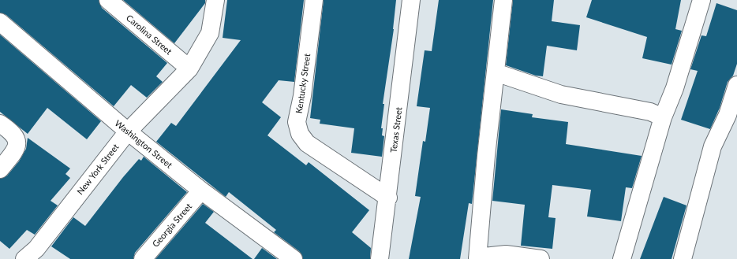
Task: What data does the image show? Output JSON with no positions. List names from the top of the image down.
{
  "streets": {
    "street": [
      "Carolina Street",
      "Kentucky Street",
      "Texas Street",
      "Washington Street",
      "New York Street",
      "Georgia Street"
    ]
  },
  "crossings": [
    ["Carolina Street", "New York Street"],
    ["Kentucky Street", "Texas Street"],
    ["Washington Street", "New York Street"],
    ["Washington Street", "Georgia Street"]
  ]
}
